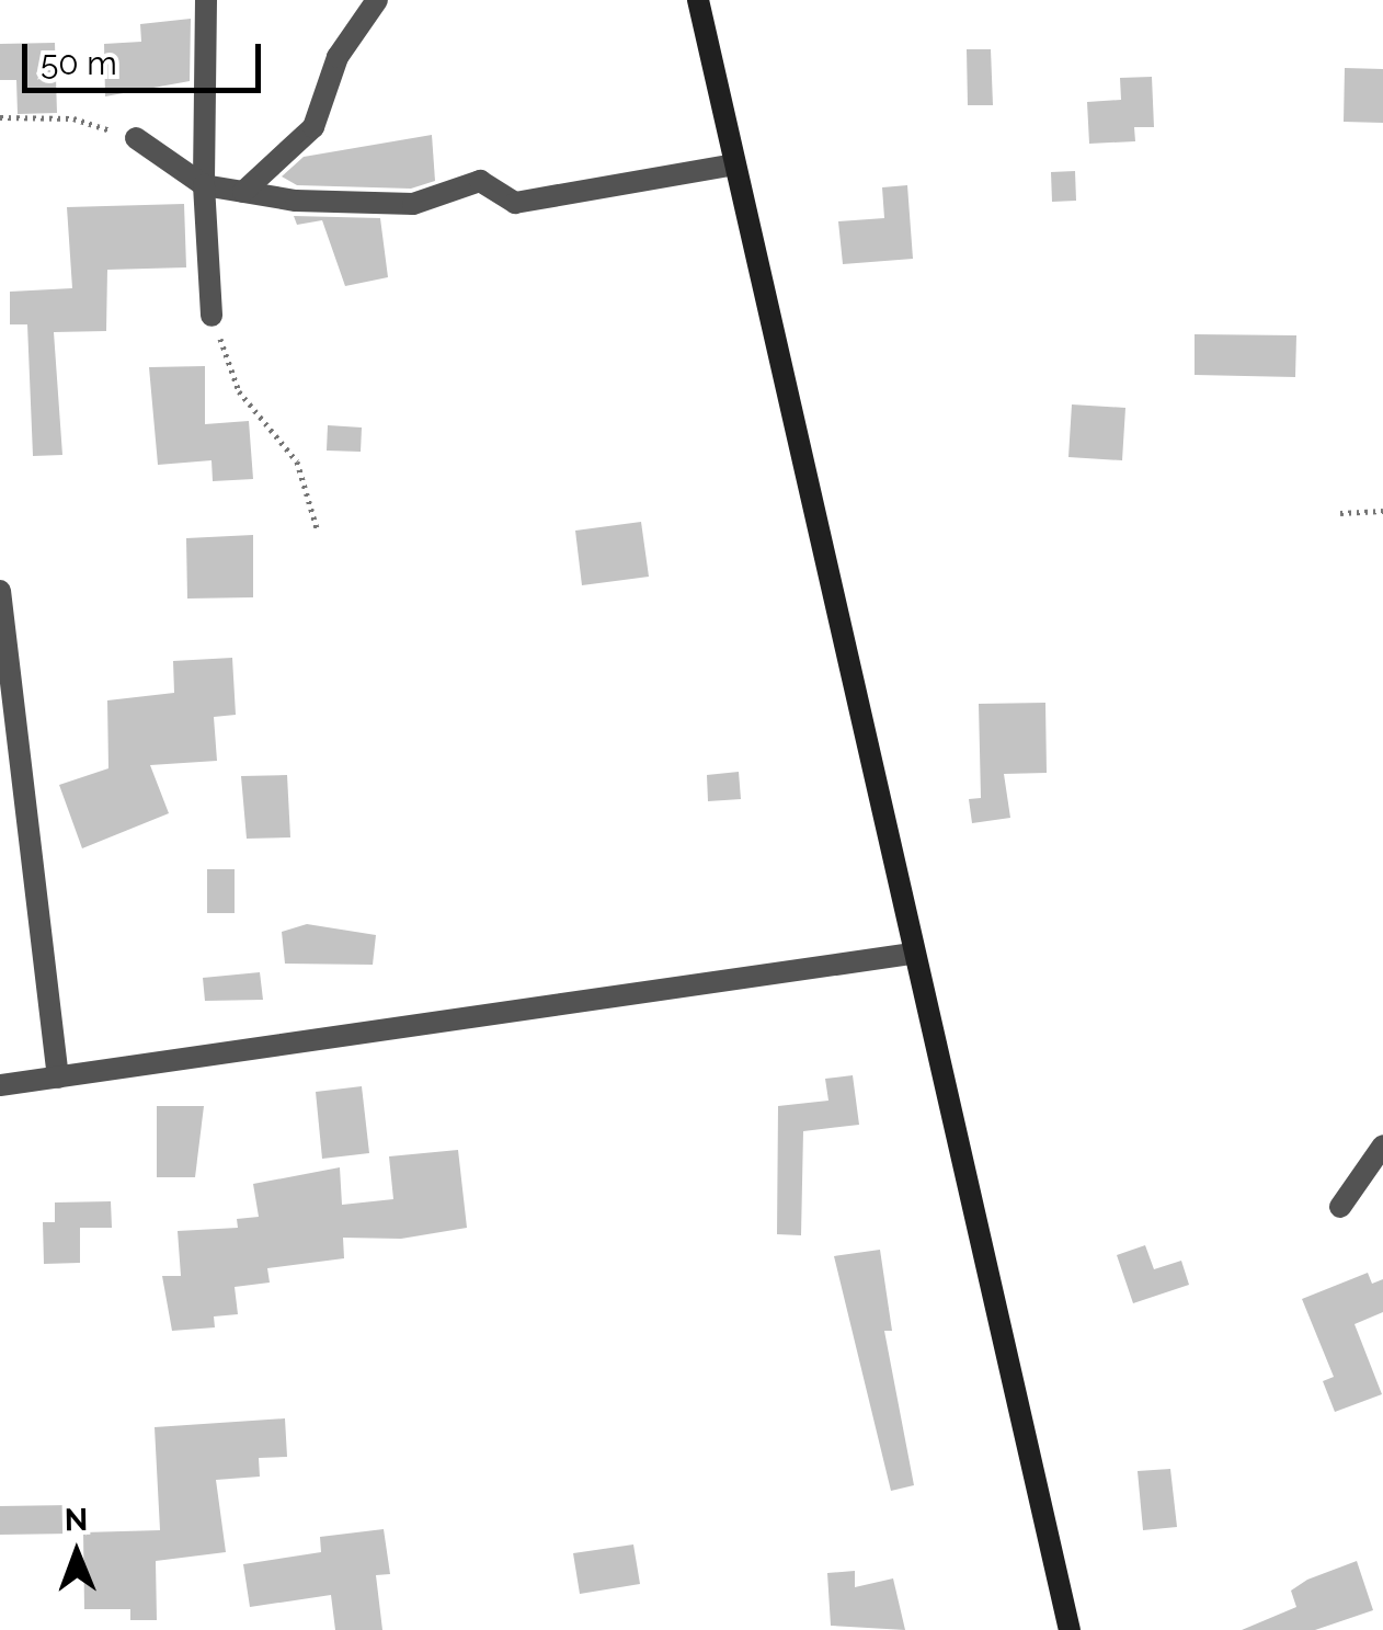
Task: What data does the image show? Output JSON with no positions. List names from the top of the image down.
{
  "scale_bar": "50 m",
  "north": "top"
}
